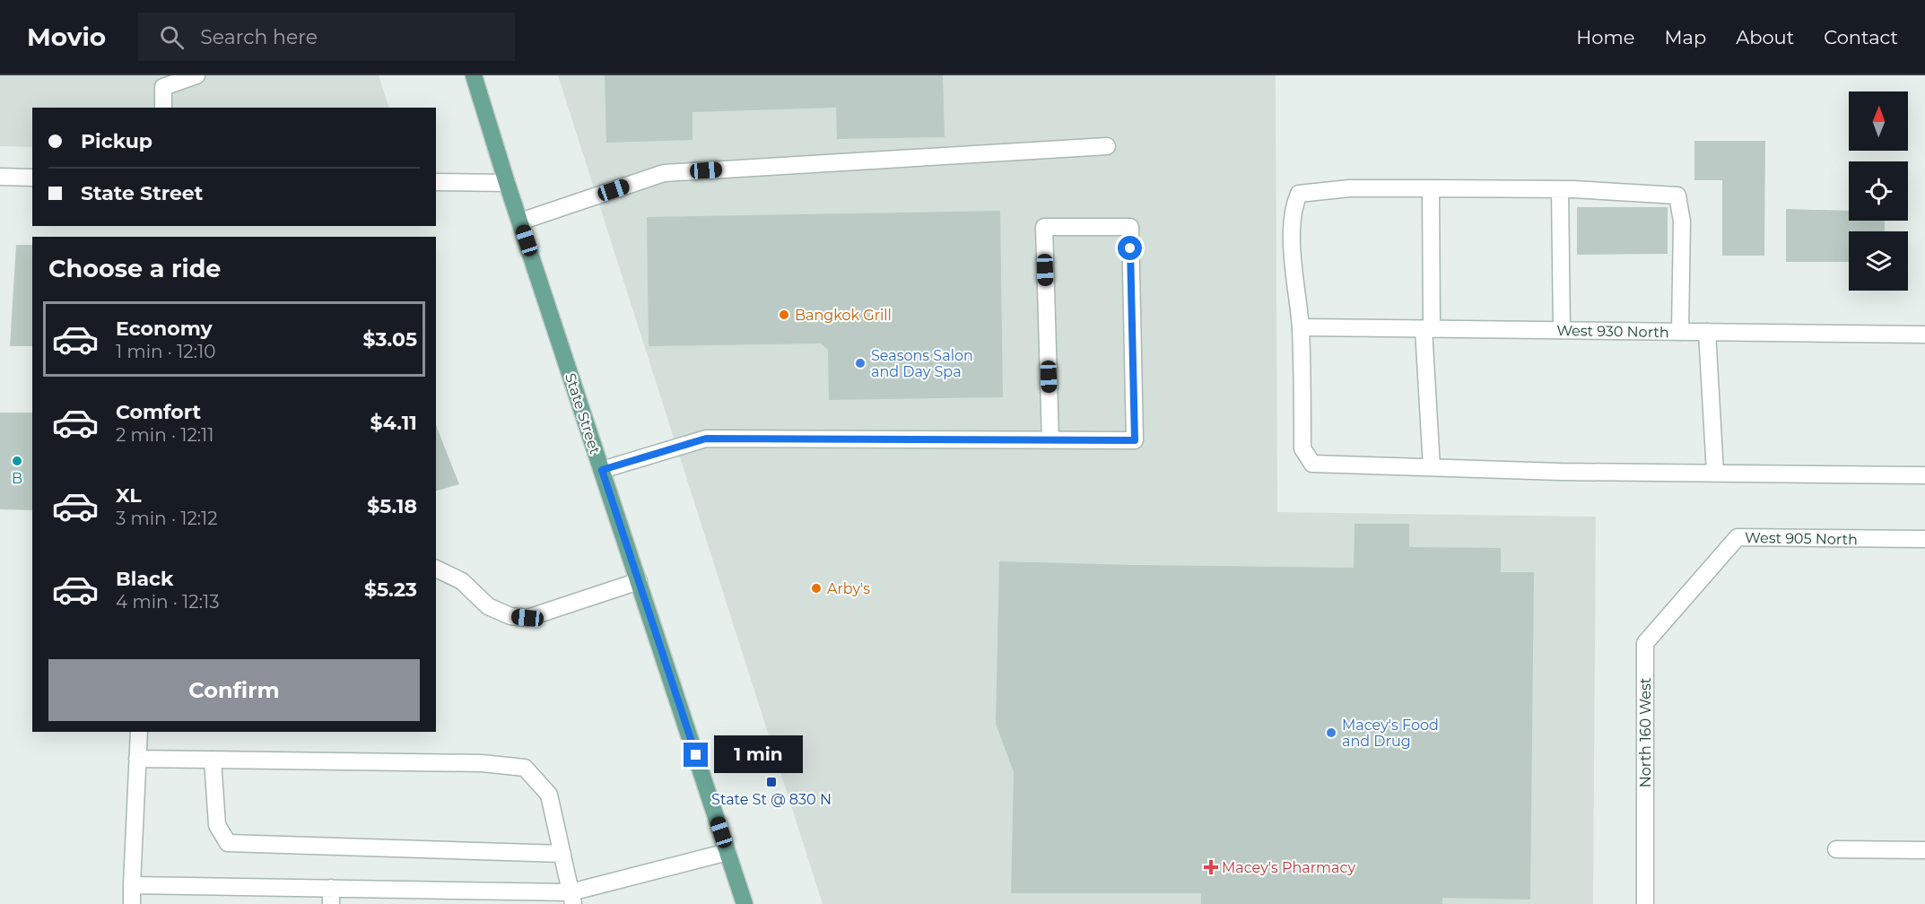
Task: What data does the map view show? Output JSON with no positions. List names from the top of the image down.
{
  "streets": {
    "main road": ["State Street"],
    "street": ["West 930 North", "West 905 North", "North 160 West"]
  },
  "crossings": [
    ["West 905 North", "North 160 West"]
  ],
  "places": {
    "other": [
      "Bangkok Grill",
      "Seasons Salon and Day Spa",
      "B",
      "Arby's",
      "Macey's Food and Drug"
    ],
    "transit": ["State St @ 830 N"],
    "health": ["Macey's Pharmacy"]
  },
  "north": "top",
  "page": {
    "header": "Movio",
    "search": "Search here",
    "nav": [
      "Home",
      "Map",
      "About",
      "Contact"
    ],
    "banner": ["Pickup", "State Street"],
    "heading": "Choose a ride",
    "list": [
      {
        "name": "Economy",
        "note": "1 min · 12:10",
        "value": "$3.05"
      },
      {
        "name": "Comfort",
        "note": "2 min · 12:11",
        "value": "$4.11"
      },
      {
        "name": "XL",
        "note": "3 min · 12:12",
        "value": "$5.18"
      },
      {
        "name": "Black",
        "note": "4 min · 12:13",
        "value": "$5.23"
      }
    ],
    "buttons": "Confirm",
    "bubble": "1 min"
  }
}
